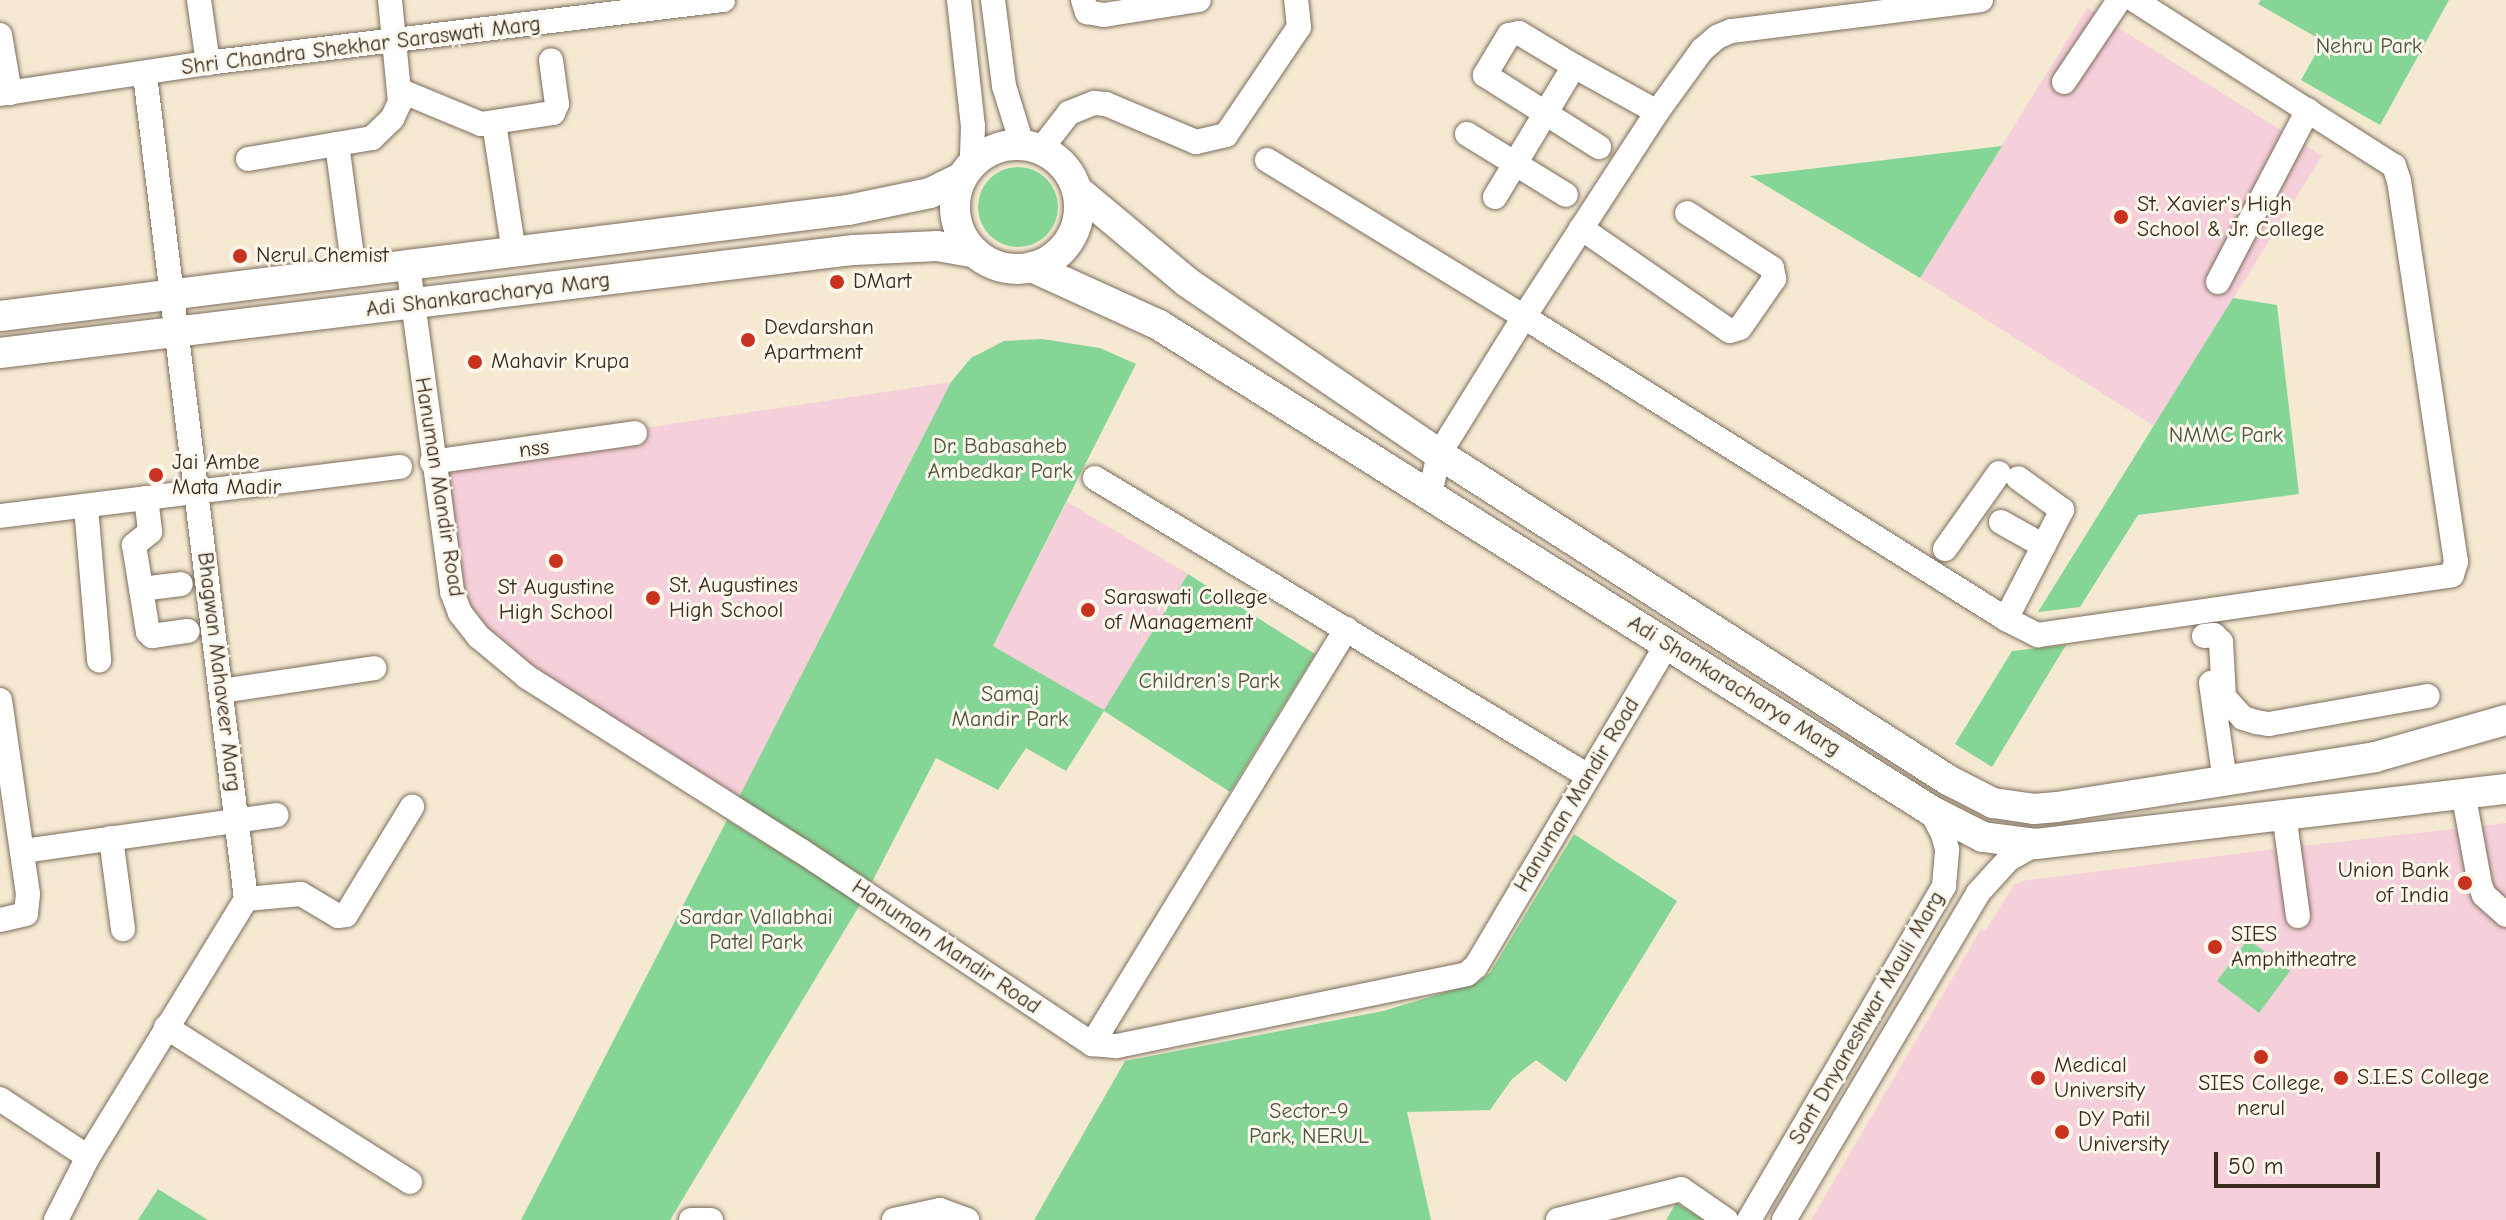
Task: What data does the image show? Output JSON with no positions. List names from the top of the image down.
{
  "streets": {
    "main road": ["Adi Shankaracharya Marg"],
    "street": [
      "Shri Chandra Shekhar Saraswati Marg",
      "nss",
      "Hanuman Mandir Road",
      "Bhagwan Mahaveer Marg",
      "Sant Dnyaneshwar Mauli Marg"
    ]
  },
  "crossings": [
    ["Shri Chandra Shekhar Saraswati Marg", "Bhagwan Mahaveer Marg"],
    ["Adi Shankaracharya Marg", "Hanuman Mandir Road"],
    ["Adi Shankaracharya Marg", "Bhagwan Mahaveer Marg"],
    ["Adi Shankaracharya Marg", "Sant Dnyaneshwar Mauli Marg"],
    ["nss", "Hanuman Mandir Road"]
  ],
  "parks": [
    "Nehru Park",
    "NMMC Park",
    "Dr. Babasaheb Ambedkar Park",
    "Children's Park",
    "Samaj Mandir Park",
    "Sardar Vallabhai Patel Park",
    "Sector-9 Park, NERUL"
  ],
  "places": [
    "St. Xavier's High School & Jr. College",
    "Nerul Chemist",
    "DMart",
    "Devdarshan Apartment",
    "Mahavir Krupa",
    "Jai Ambe Mata Madir",
    "St Augustine High School",
    "St. Augustines High School",
    "Saraswati College of Management",
    "Union Bank of India",
    "SIES Amphitheatre",
    "SIES College, nerul",
    "Medical University",
    "S.I.E.S College",
    "DY Patil University"
  ],
  "scale_bar": "50 m"
}
